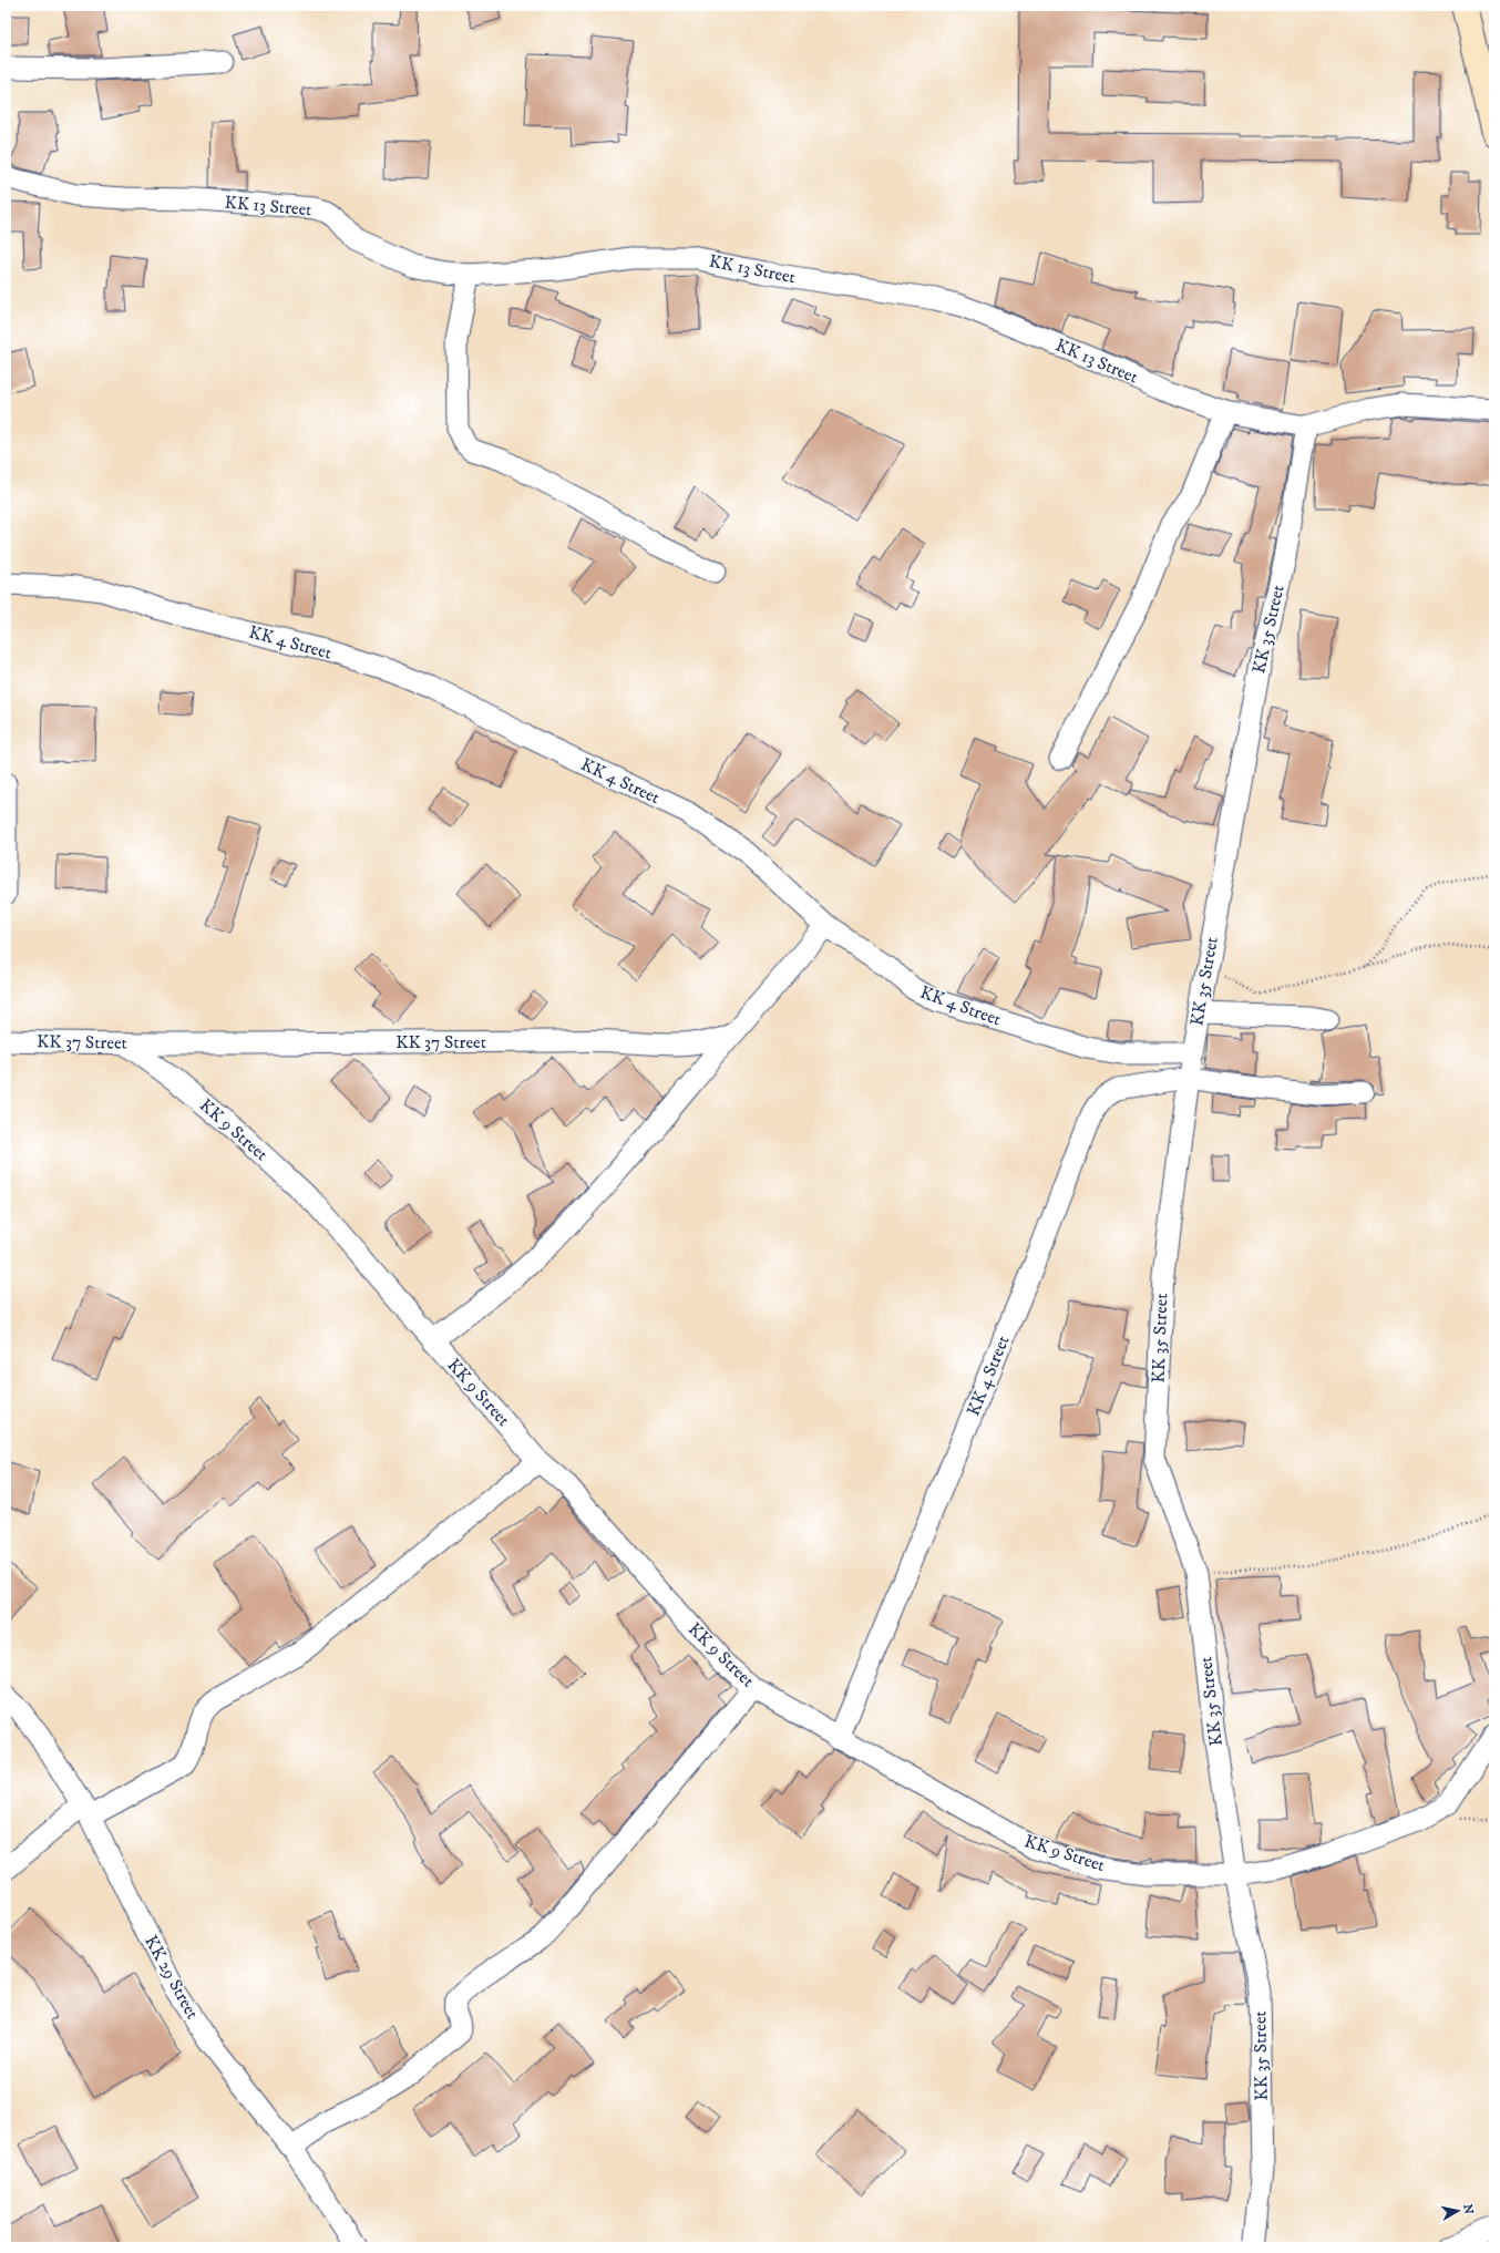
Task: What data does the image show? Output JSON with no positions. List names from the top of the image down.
{
  "streets": {
    "street": [
      "KK 13 Street",
      "KK 35 Street",
      "KK 4 Street",
      "KK 37 Street",
      "KK 9 Street",
      "KK 29 Street"
    ]
  },
  "crossings": [
    ["KK 13 Street", "KK 35 Street"],
    ["KK 35 Street", "KK 4 Street"],
    ["KK 35 Street", "KK 9 Street"],
    ["KK 4 Street", "KK 37 Street"],
    ["KK 4 Street", "KK 9 Street"],
    ["KK 37 Street", "KK 9 Street"]
  ],
  "north": "right"
}
